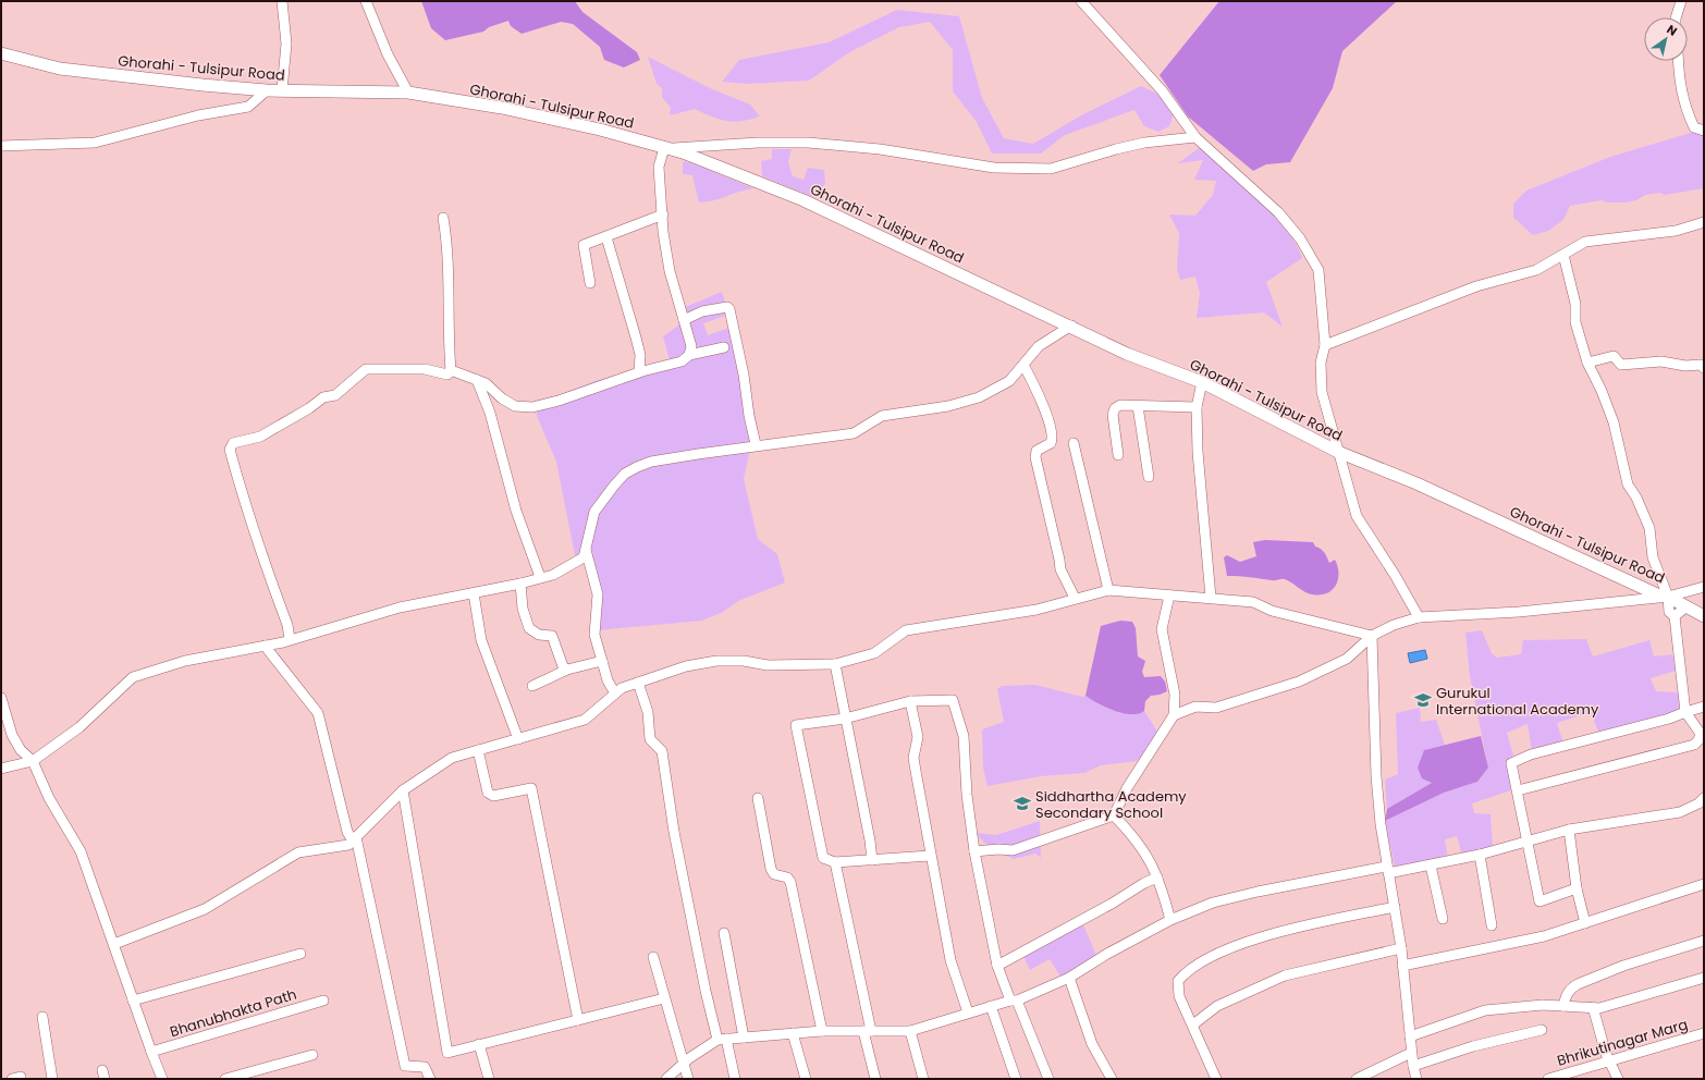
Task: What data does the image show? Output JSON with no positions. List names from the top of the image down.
{
  "streets": {
    "main road": ["Ghorahi - Tulsipur Road"],
    "street": ["Bhanubhakta Path", "Bhrikutinagar Marg"]
  },
  "places": {
    "school or university": ["Gurukul International Academy", "Siddhartha Academy Secondary School"]
  },
  "north": "top right"
}
